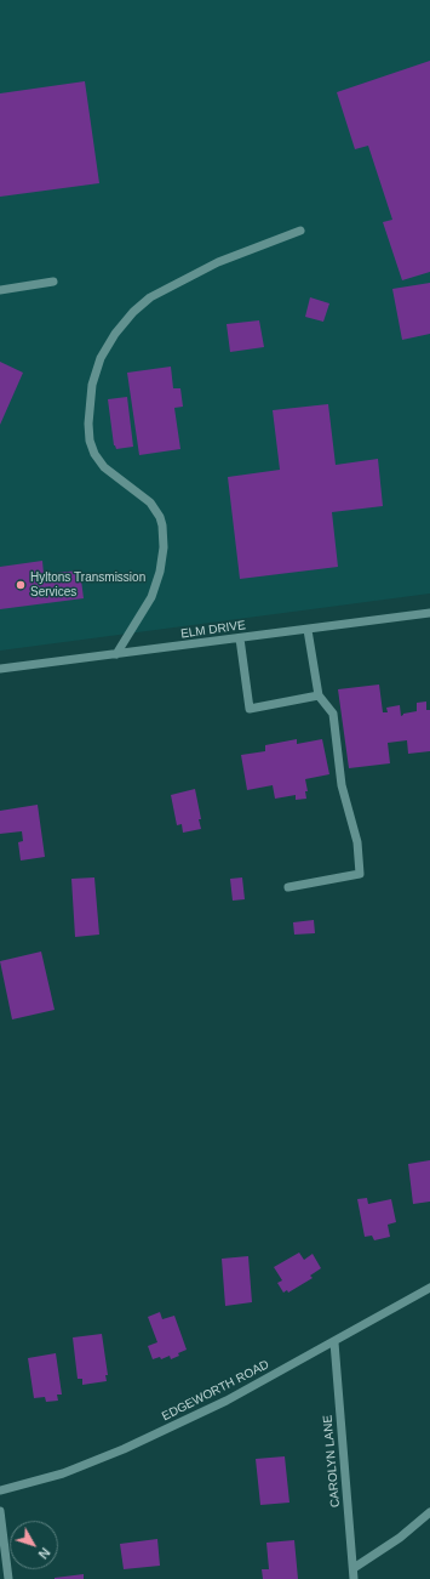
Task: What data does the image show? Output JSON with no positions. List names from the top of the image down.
{
  "streets": {
    "street": ["ELM DRIVE", "EDGEWORTH ROAD", "CAROLYN LANE"]
  },
  "crossings": [
    ["EDGEWORTH ROAD", "CAROLYN LANE"]
  ],
  "places": ["Hyltons Transmission Services"],
  "north": "bottom right"
}
